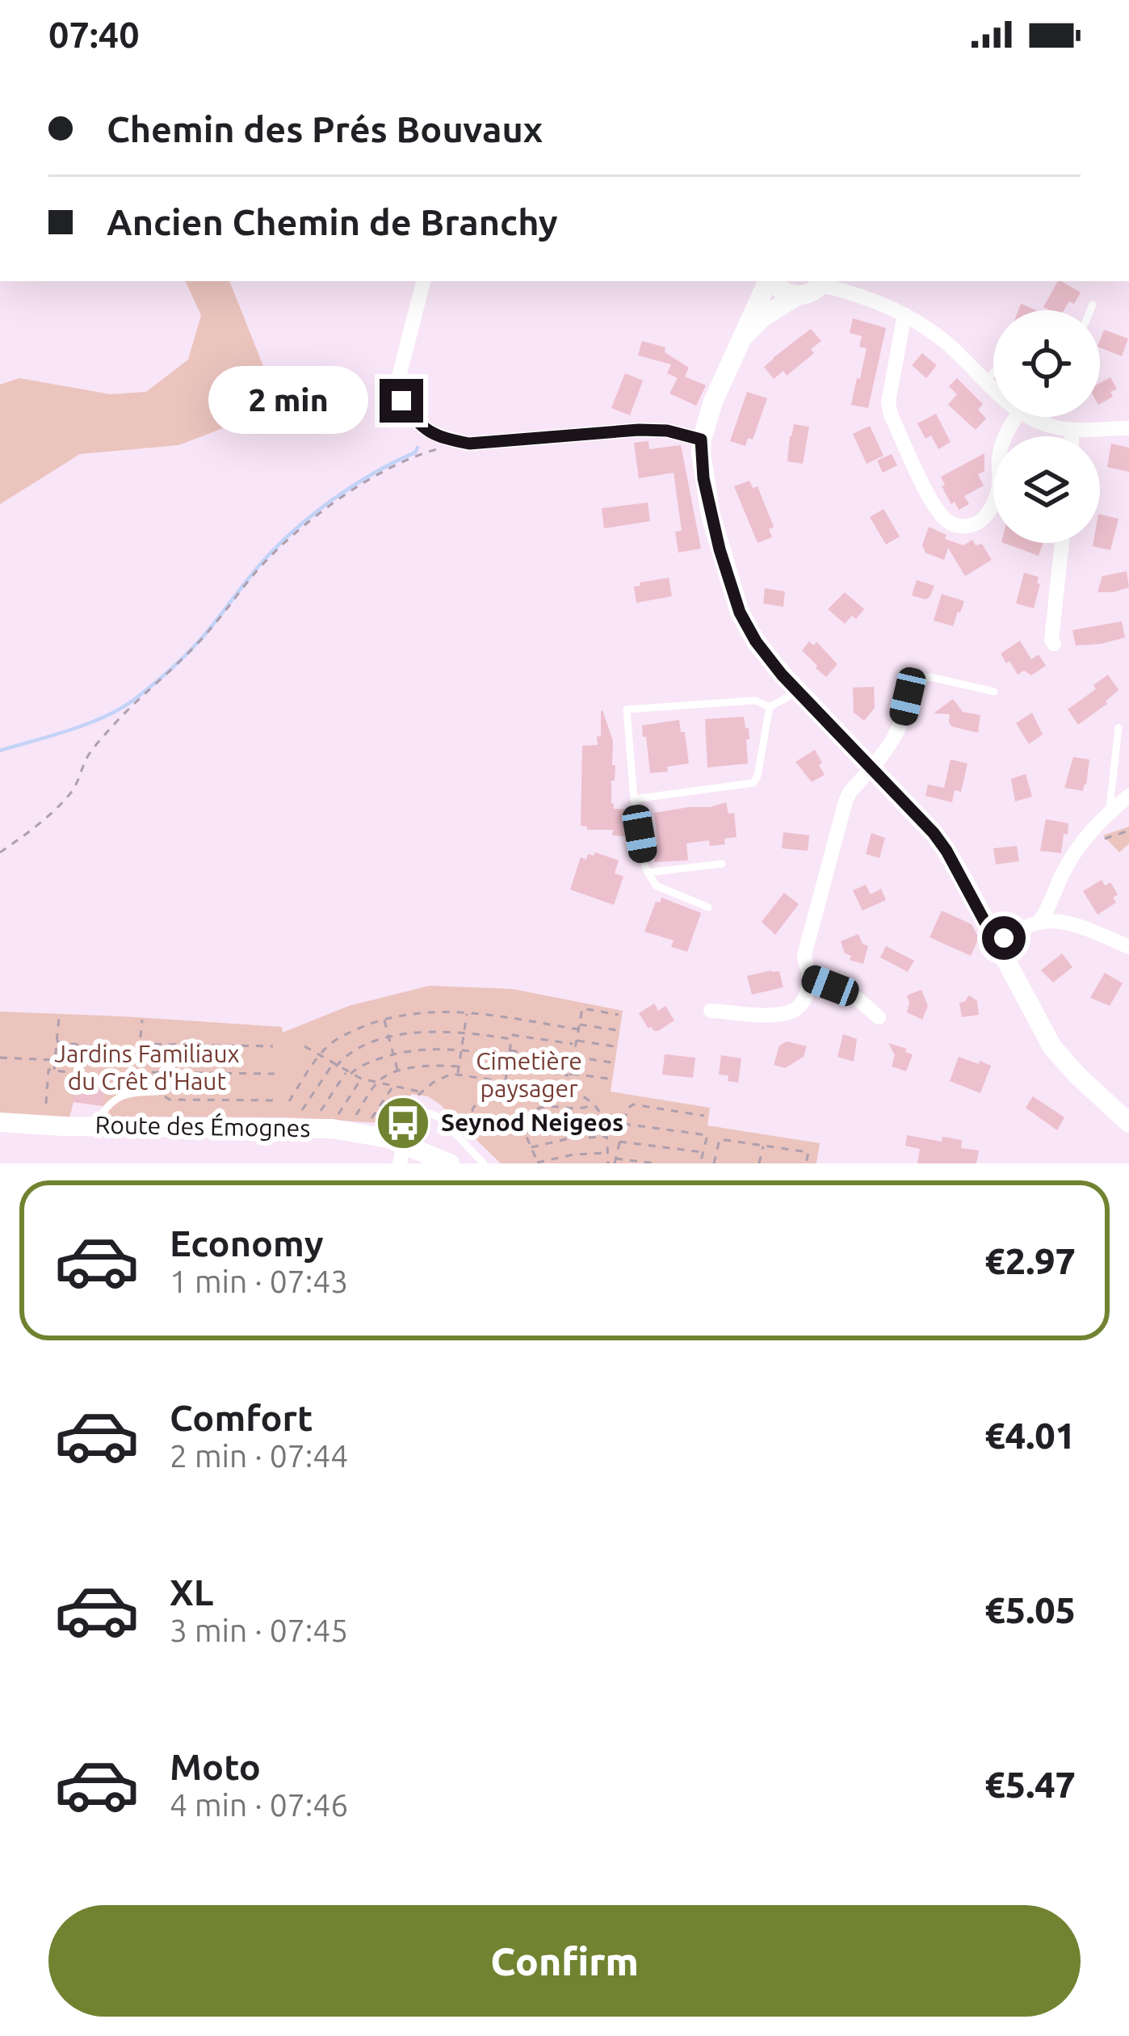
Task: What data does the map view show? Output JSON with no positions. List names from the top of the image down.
{
  "streets": {
    "street": ["Route des Émognes"]
  },
  "parks": ["Jardins Familiaux du Crêt d'Haut", "Cimetière paysager"],
  "places": {
    "bus stop": ["Seynod Neigeos"]
  },
  "page": {
    "status": "07:40",
    "banner": ["Chemin des Prés Bouvaux", "Ancien Chemin de Branchy"],
    "bubble": "2 min",
    "list": [
      {
        "name": "Economy",
        "note": "1 min · 07:43",
        "value": "€2.97"
      },
      {
        "name": "Comfort",
        "note": "2 min · 07:44",
        "value": "€4.01"
      },
      {
        "name": "XL",
        "note": "3 min · 07:45",
        "value": "€5.05"
      },
      {
        "name": "Moto",
        "note": "4 min · 07:46",
        "value": "€5.47"
      }
    ],
    "buttons": "Confirm"
  }
}
